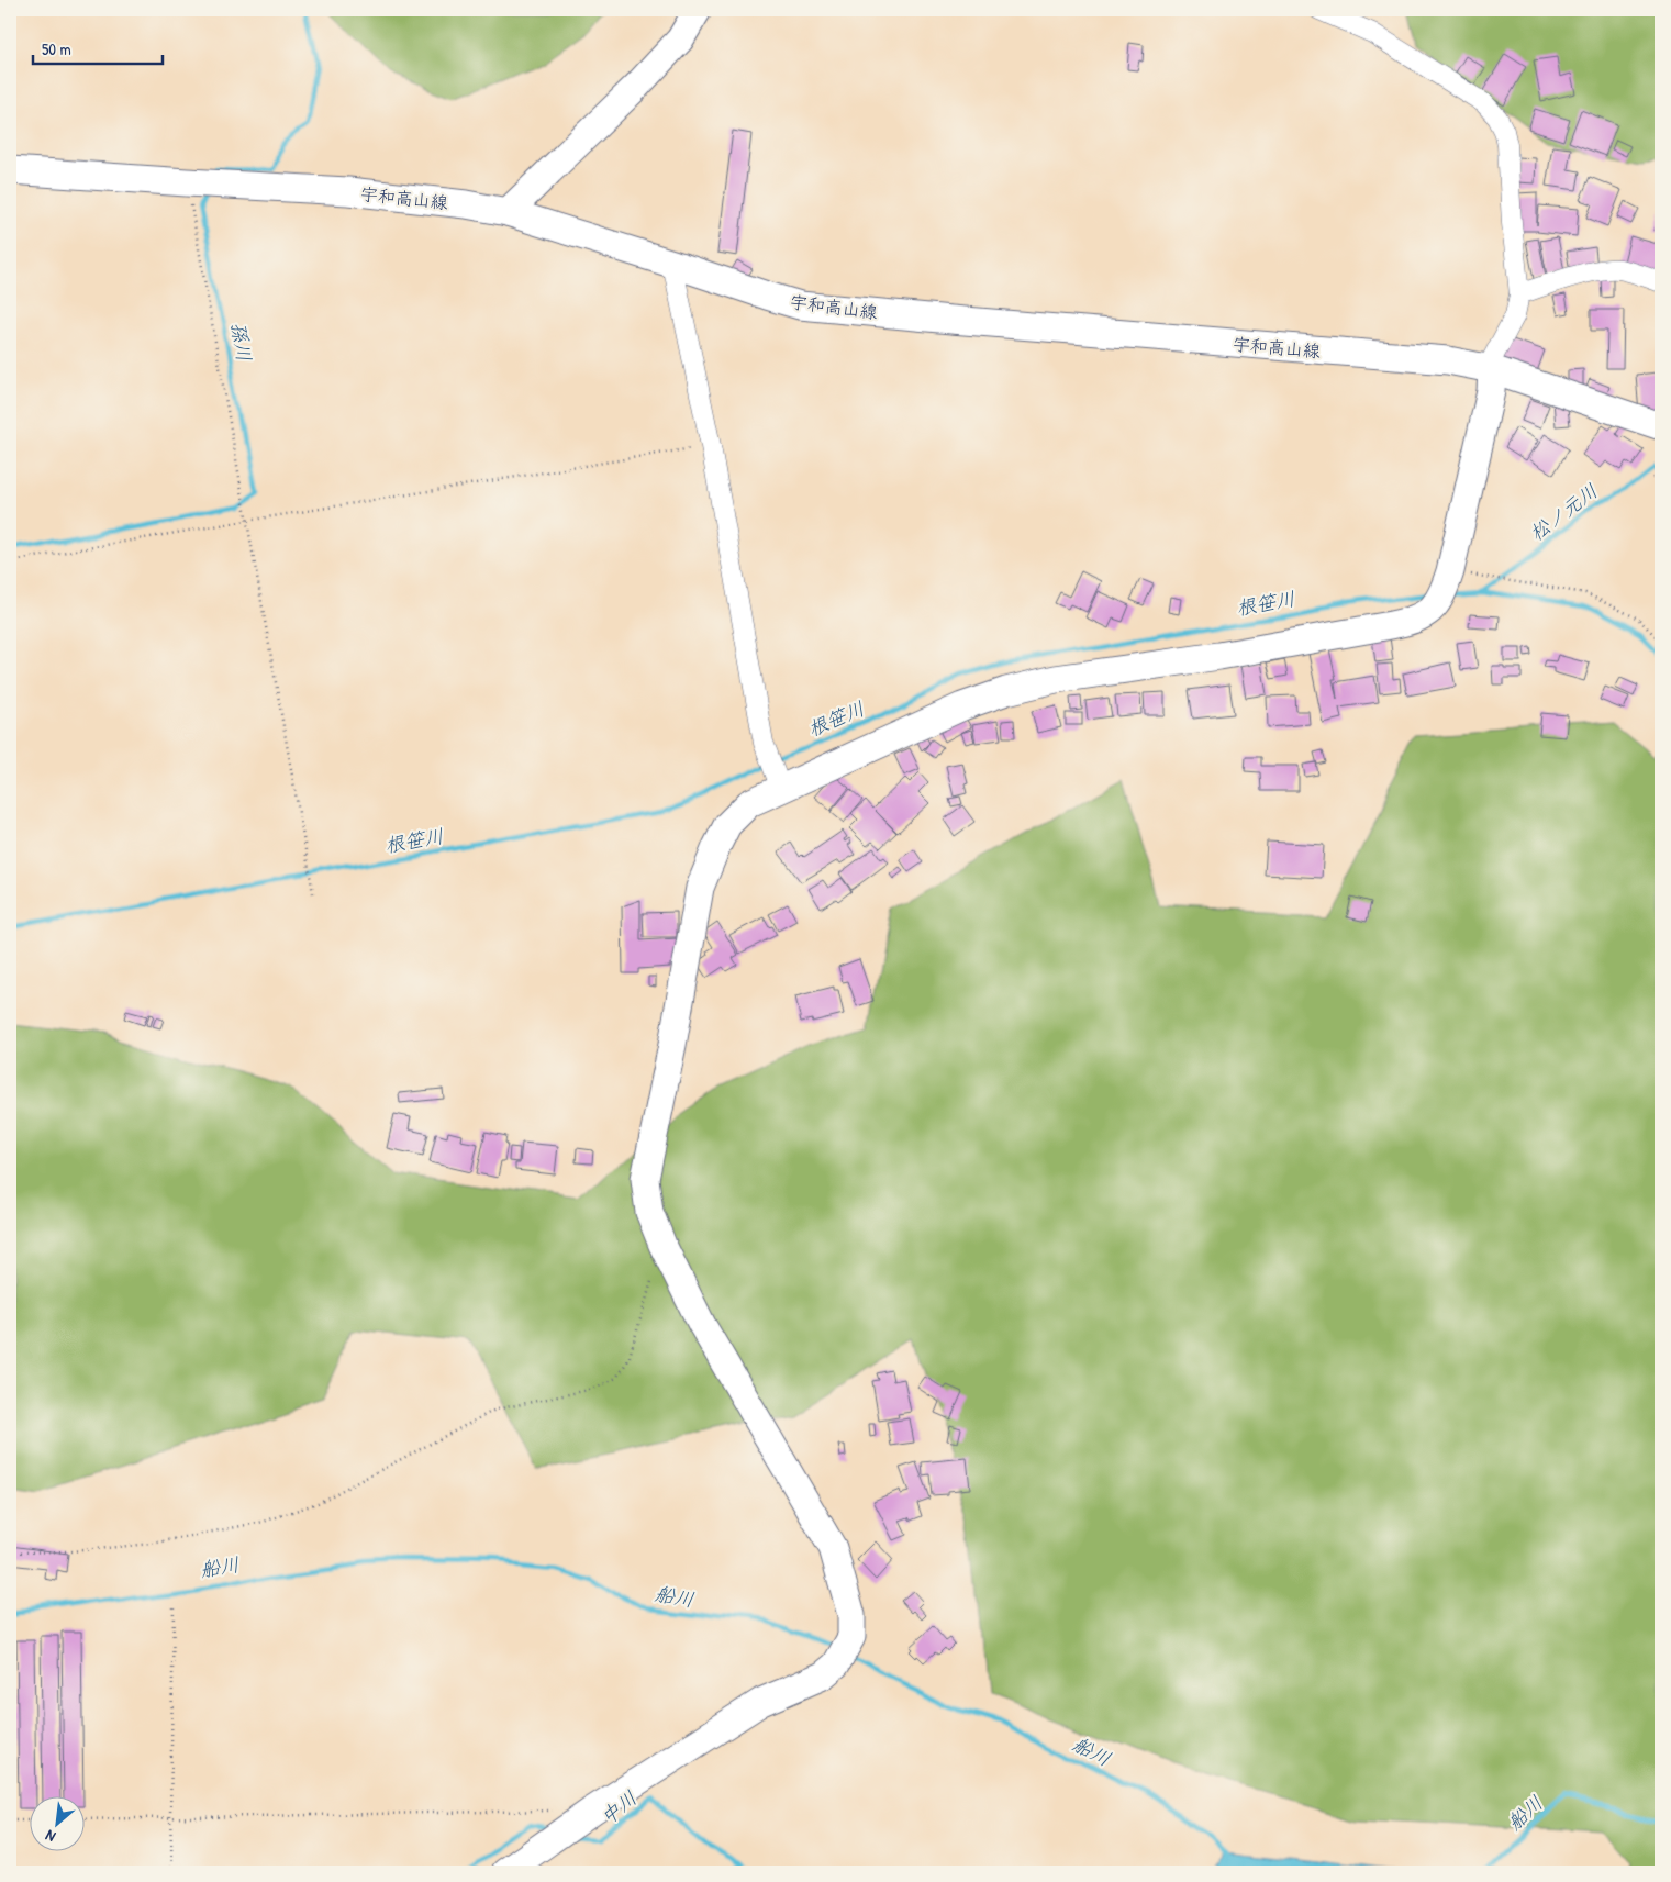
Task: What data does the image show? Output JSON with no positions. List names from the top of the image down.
{
  "streets": {
    "street": ["宇和高山線"]
  },
  "water": [
    "孫川",
    "松ノ元川",
    "根笹川",
    "船川",
    "中川"
  ],
  "scale_bar": "50 m",
  "north": "bottom left"
}
